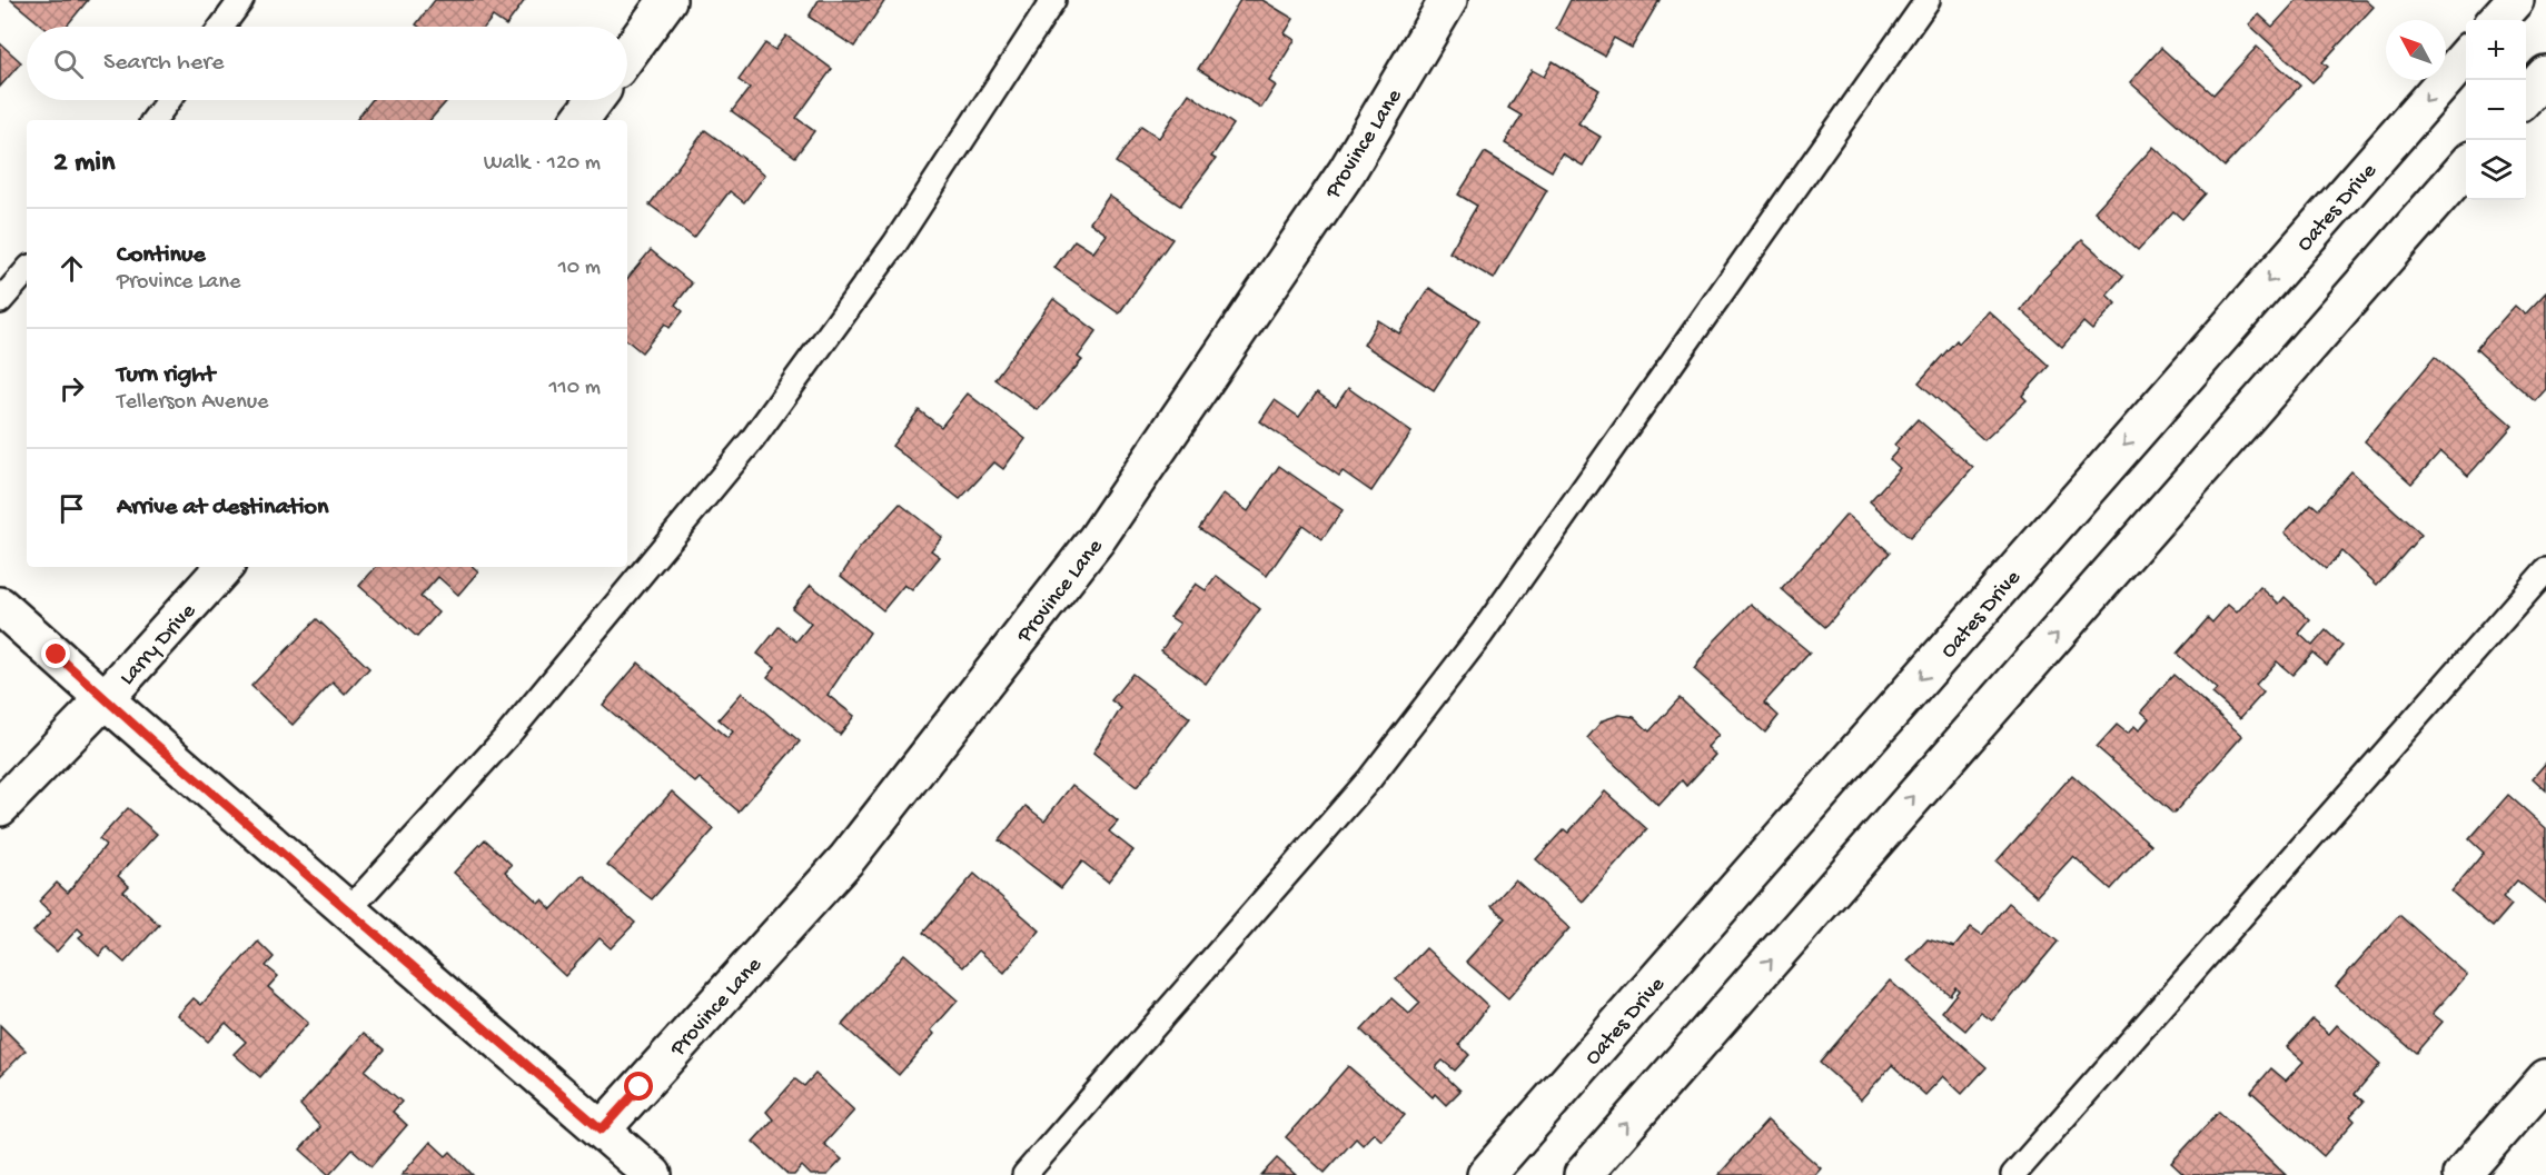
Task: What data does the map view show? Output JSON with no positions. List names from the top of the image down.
{
  "streets": {
    "main road": ["Province Lane", "Oates Drive", "Larry Drive"]
  },
  "north": "top left",
  "page": {
    "map_buttons": ["+", "−"],
    "search": "Search here",
    "heading": ["2 min", "Walk · 120 m"],
    "list": [
      ["Continue", "Province Lane", "10 m"],
      ["Turn right", "Tellerson Avenue", "110 m"],
      "Arrive at destination"
    ]
  }
}
